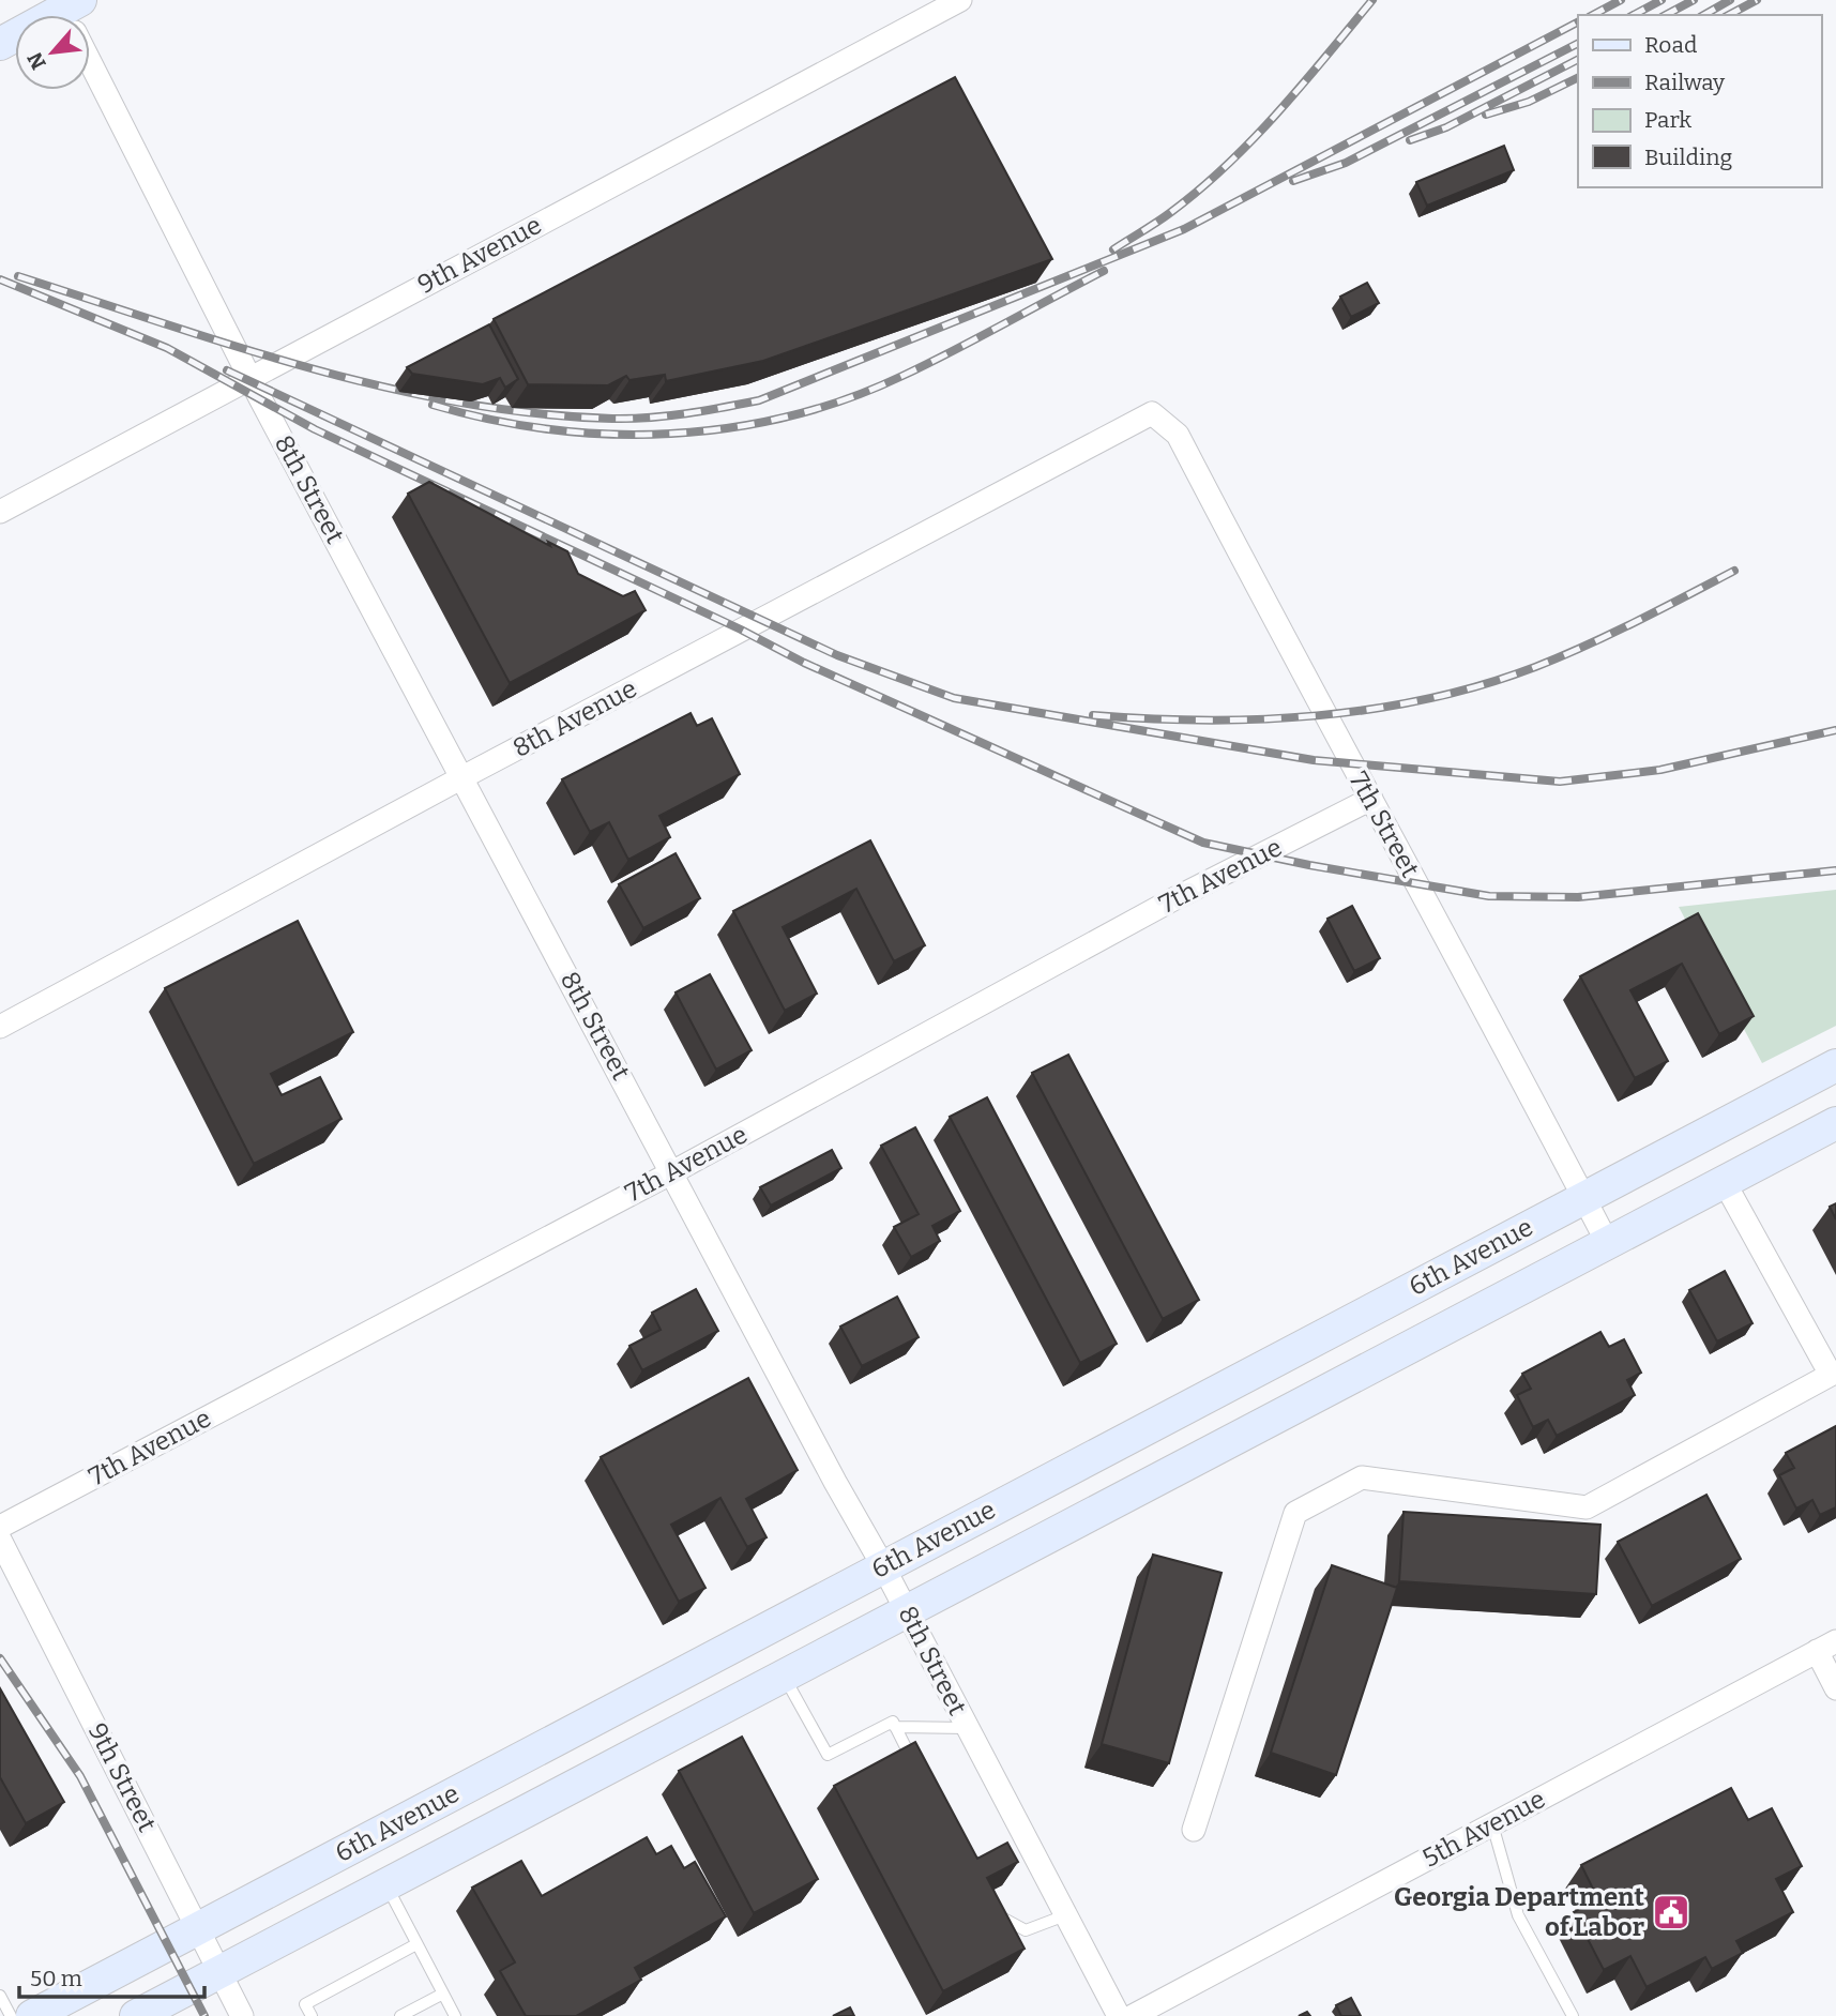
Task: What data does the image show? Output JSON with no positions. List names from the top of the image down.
{
  "streets": {
    "main road": ["6th Avenue"],
    "street": [
      "9th Avenue",
      "8th Street",
      "8th Avenue",
      "7th Street",
      "7th Avenue",
      "9th Street",
      "5th Avenue"
    ]
  },
  "crossings": [
    ["9th Avenue", "8th Street"],
    ["8th Street", "8th Avenue"],
    ["8th Street", "7th Avenue"],
    ["8th Street", "6th Avenue"],
    ["8th Avenue", "7th Street"],
    ["7th Street", "7th Avenue"],
    ["7th Street", "6th Avenue"],
    ["6th Avenue", "9th Street"]
  ],
  "places": {
    "public building": ["Georgia Department of Labor"]
  },
  "legend": [
    "Road",
    "Railway",
    "Park",
    "Building"
  ],
  "scale_bar": "50 m",
  "north": "bottom left"
}
